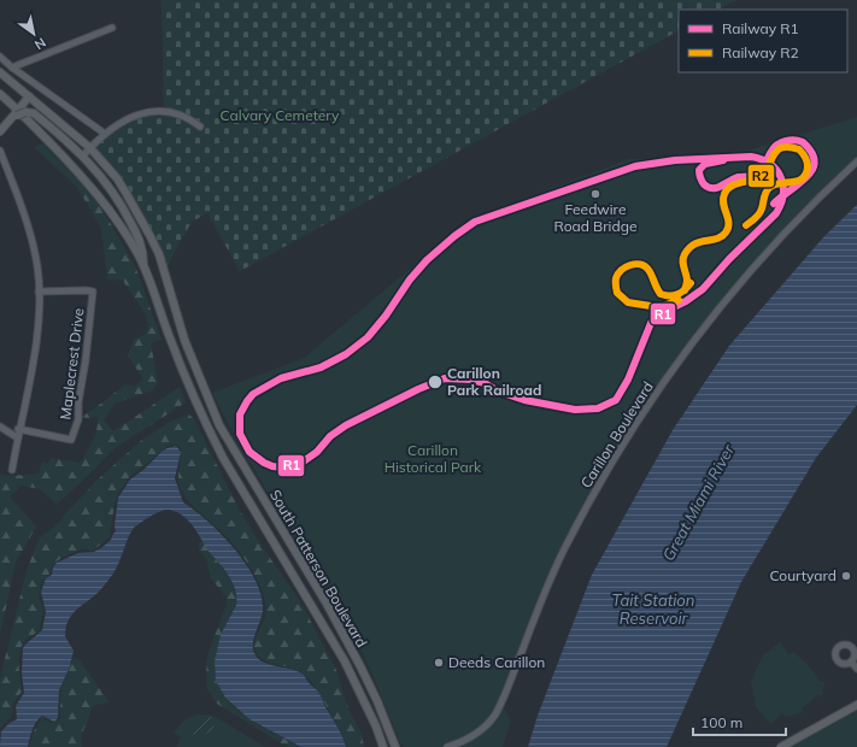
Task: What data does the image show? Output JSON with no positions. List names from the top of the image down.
{
  "streets": {
    "main road": ["South Patterson Boulevard"],
    "street": ["Maplecrest Drive", "Carillon Boulevard"]
  },
  "water": ["Great Miami River", "Tait Station Reservoir"],
  "parks": ["Calvary Cemetery", "Carillon Historical Park"],
  "places": [
    "Feedwire Road Bridge",
    "Carillon Park Railroad",
    "Courtyard",
    "Deeds Carillon"
  ],
  "lines": ["rail line R1", "rail line R2"],
  "legend": ["Railway R1", "Railway R2"],
  "scale_bar": "100 m",
  "north": "bottom right"
}
